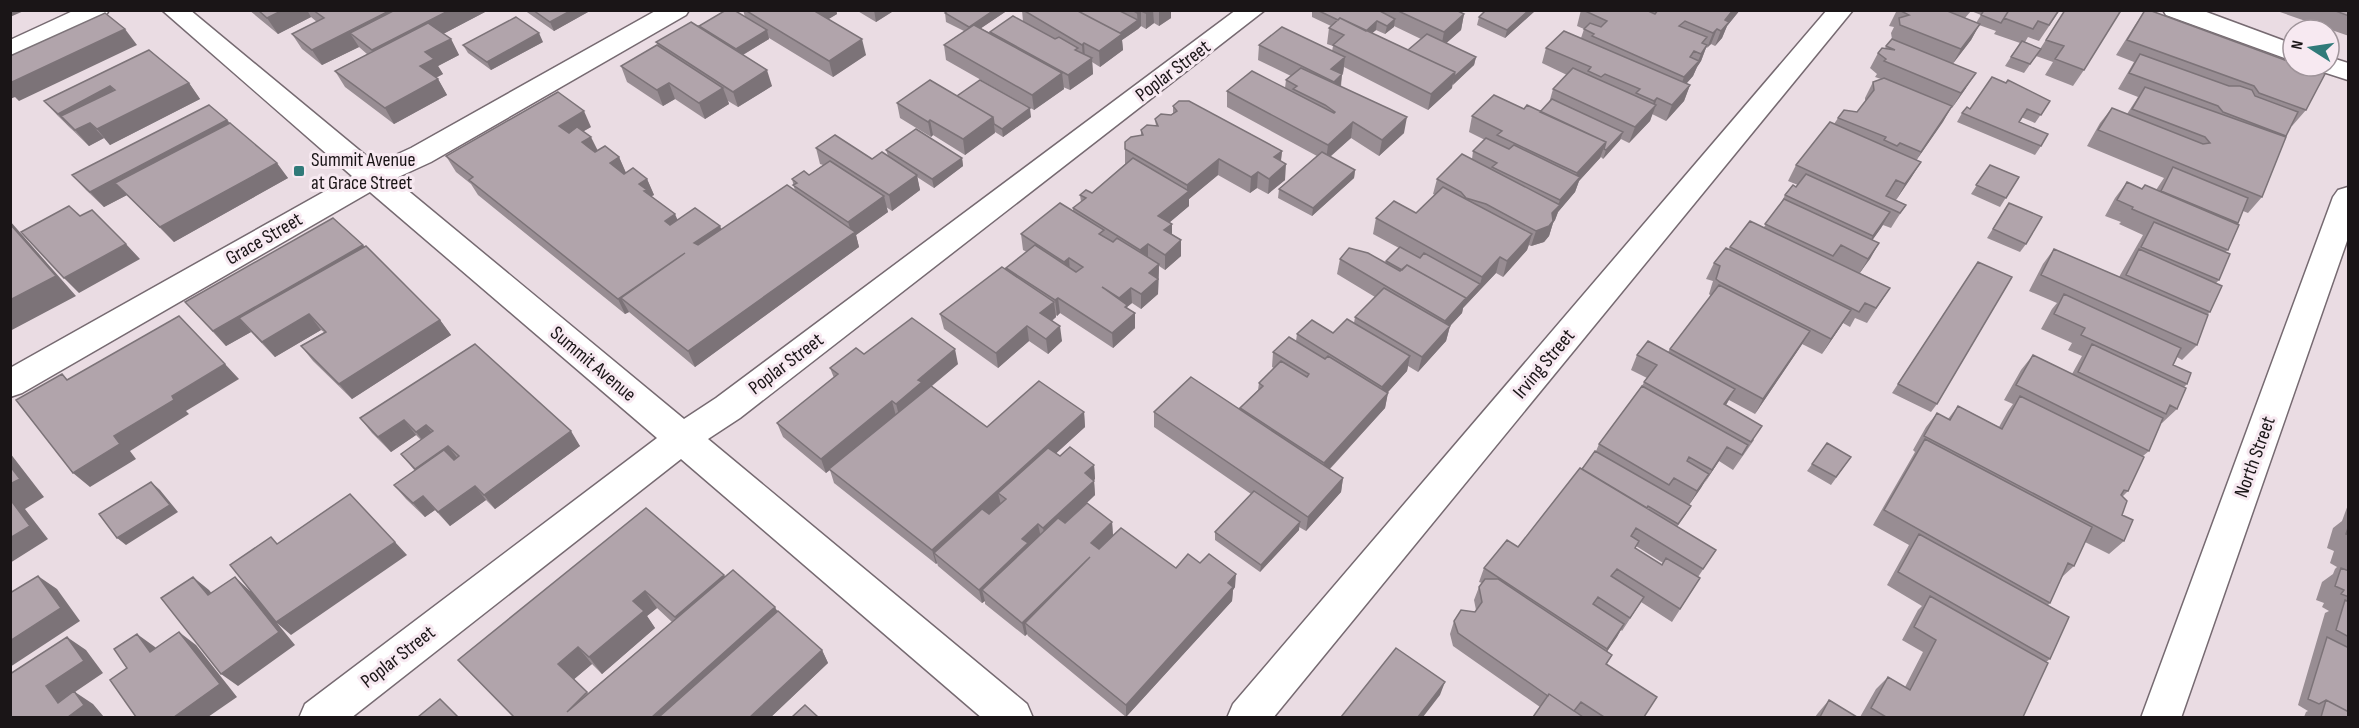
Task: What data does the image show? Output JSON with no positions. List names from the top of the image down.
{
  "streets": {
    "street": [
      "Poplar Street",
      "Grace Street",
      "Summit Avenue",
      "Irving Street",
      "North Street"
    ]
  },
  "crossings": [
    ["Poplar Street", "Summit Avenue"],
    ["Grace Street", "Summit Avenue"]
  ],
  "places": {
    "transit": ["Summit Avenue at Grace Street"]
  },
  "north": "left"
}
